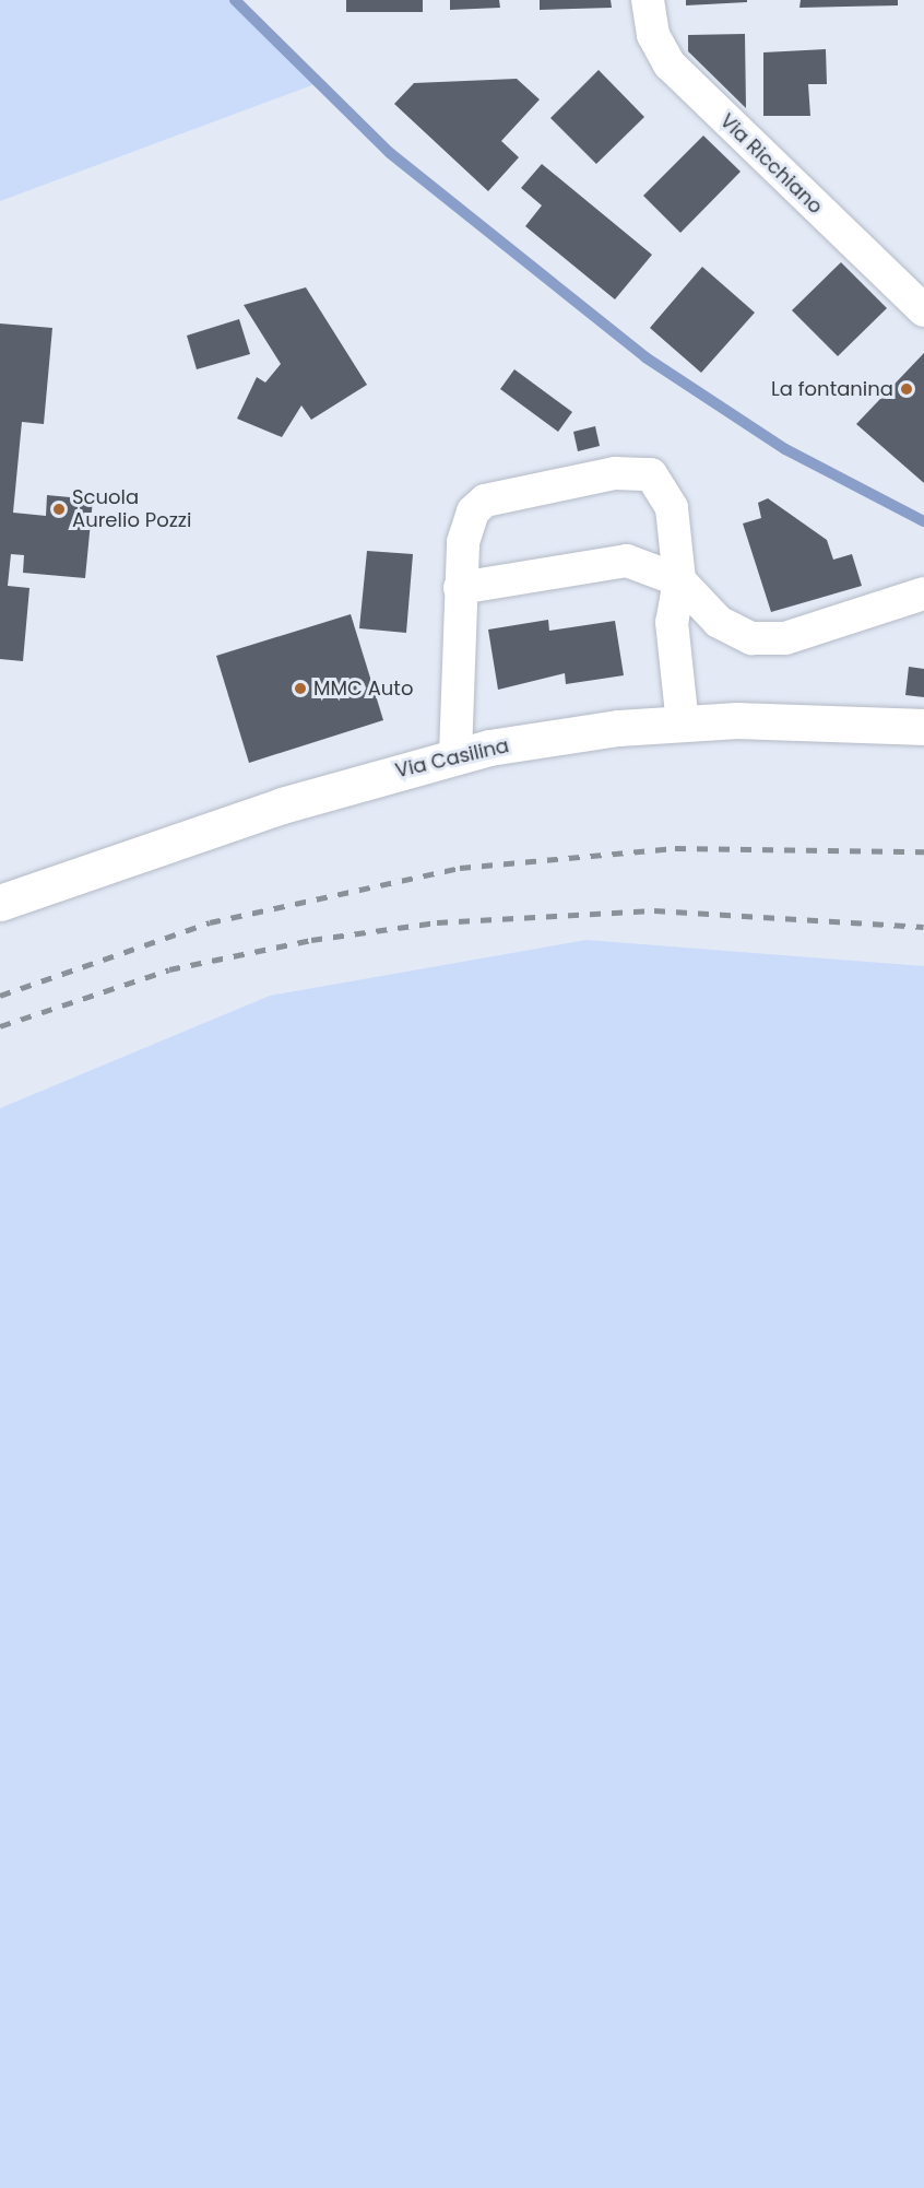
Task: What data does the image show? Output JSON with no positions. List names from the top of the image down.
{
  "streets": {
    "main road": ["Via Casilina"],
    "street": ["Via Ricchiano"]
  },
  "places": ["La fontanina", "Scuola Aurelio Pozzi", "MMC Auto"]
}
